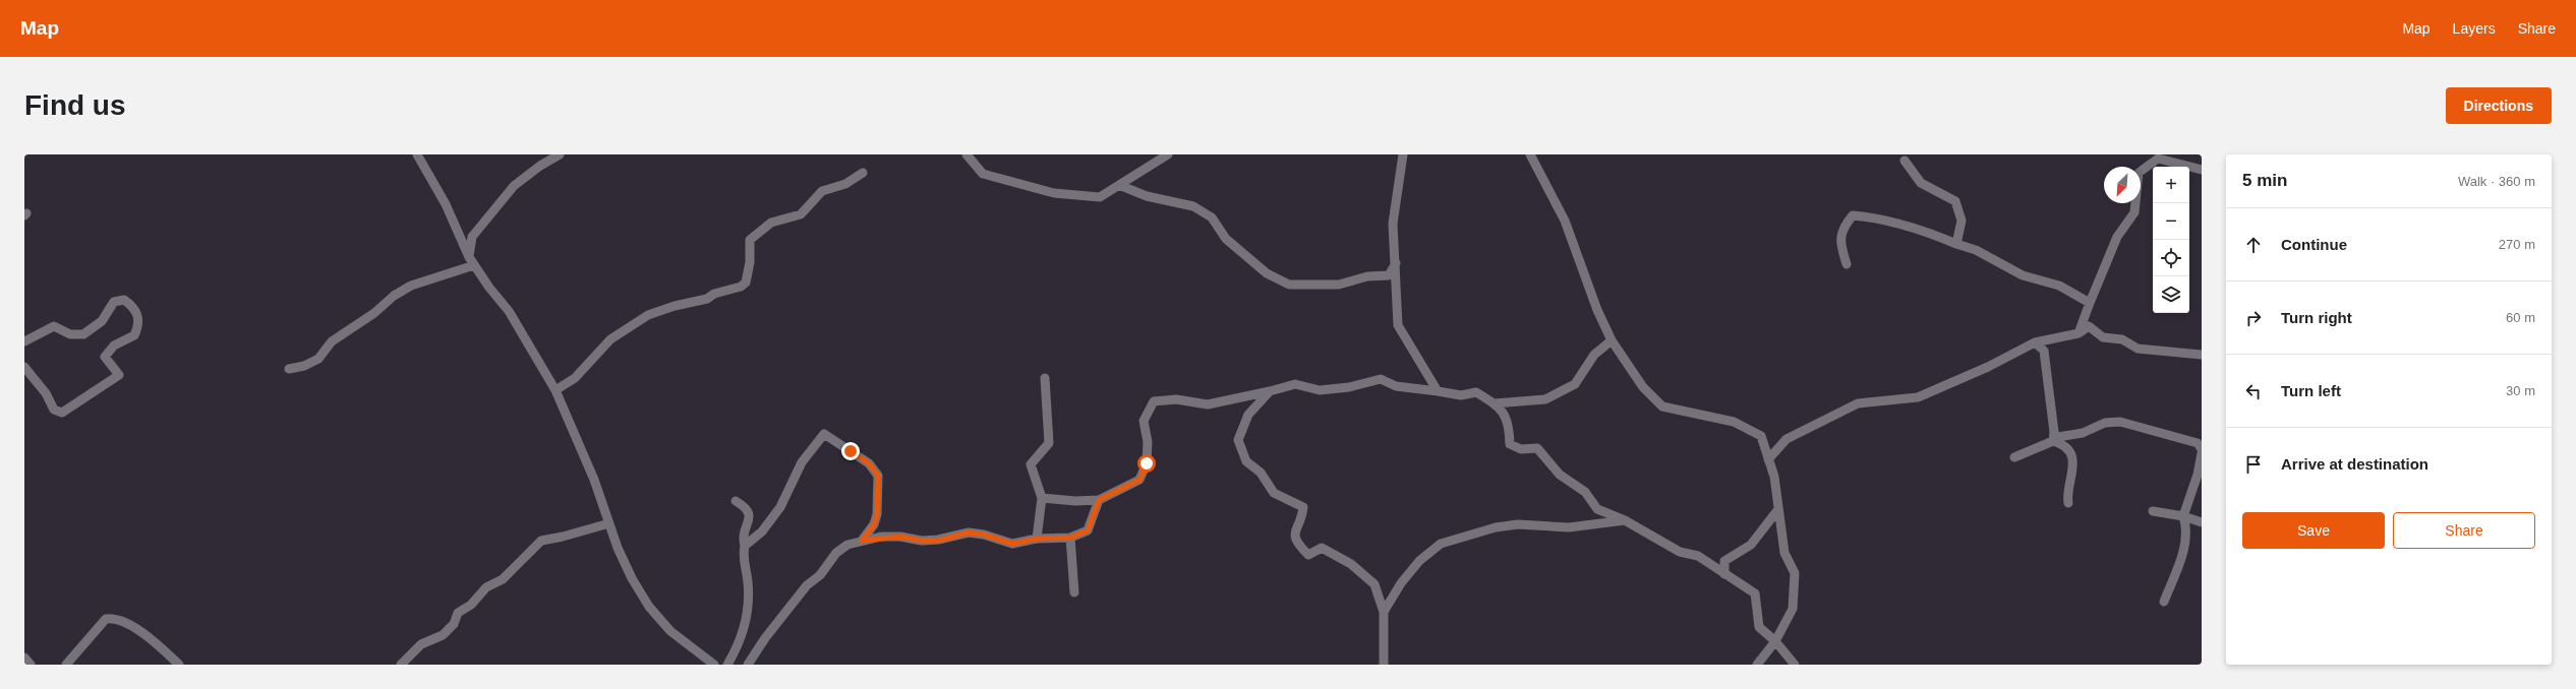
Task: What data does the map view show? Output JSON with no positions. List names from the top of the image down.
{
  "north": "bottom left",
  "page": {
    "header": "Map",
    "nav": ["Map", "Layers", "Share"],
    "buttons": [
      "Directions",
      ["Save", "Share"]
    ],
    "title": "Find us",
    "heading": ["5 min", "Walk · 360 m"],
    "map_buttons": ["+", "−"],
    "list": [
      ["Continue", "270 m"],
      ["Turn right", "60 m"],
      ["Turn left", "30 m"],
      "Arrive at destination"
    ]
  }
}
